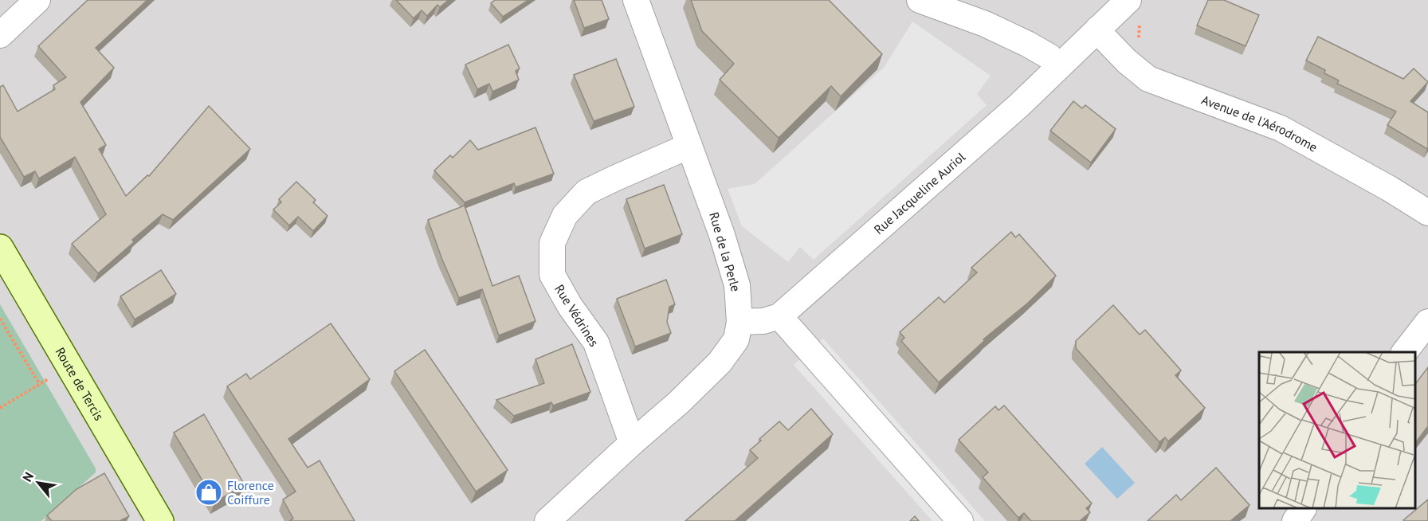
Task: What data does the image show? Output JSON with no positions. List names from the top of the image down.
{
  "streets": {
    "main road": ["Route de Tercis"],
    "street": [
      "Avenue de l'Aérodrome",
      "Rue Jacqueline Auriol",
      "Rue de la Perle",
      "Rue Védrines"
    ]
  },
  "crossings": [
    ["Avenue de l'Aérodrome", "Rue Jacqueline Auriol"],
    ["Rue Jacqueline Auriol", "Rue de la Perle"],
    ["Rue de la Perle", "Rue Védrines"]
  ],
  "places": {
    "shop": ["Florence Coiffure"]
  },
  "north": "top left"
}
